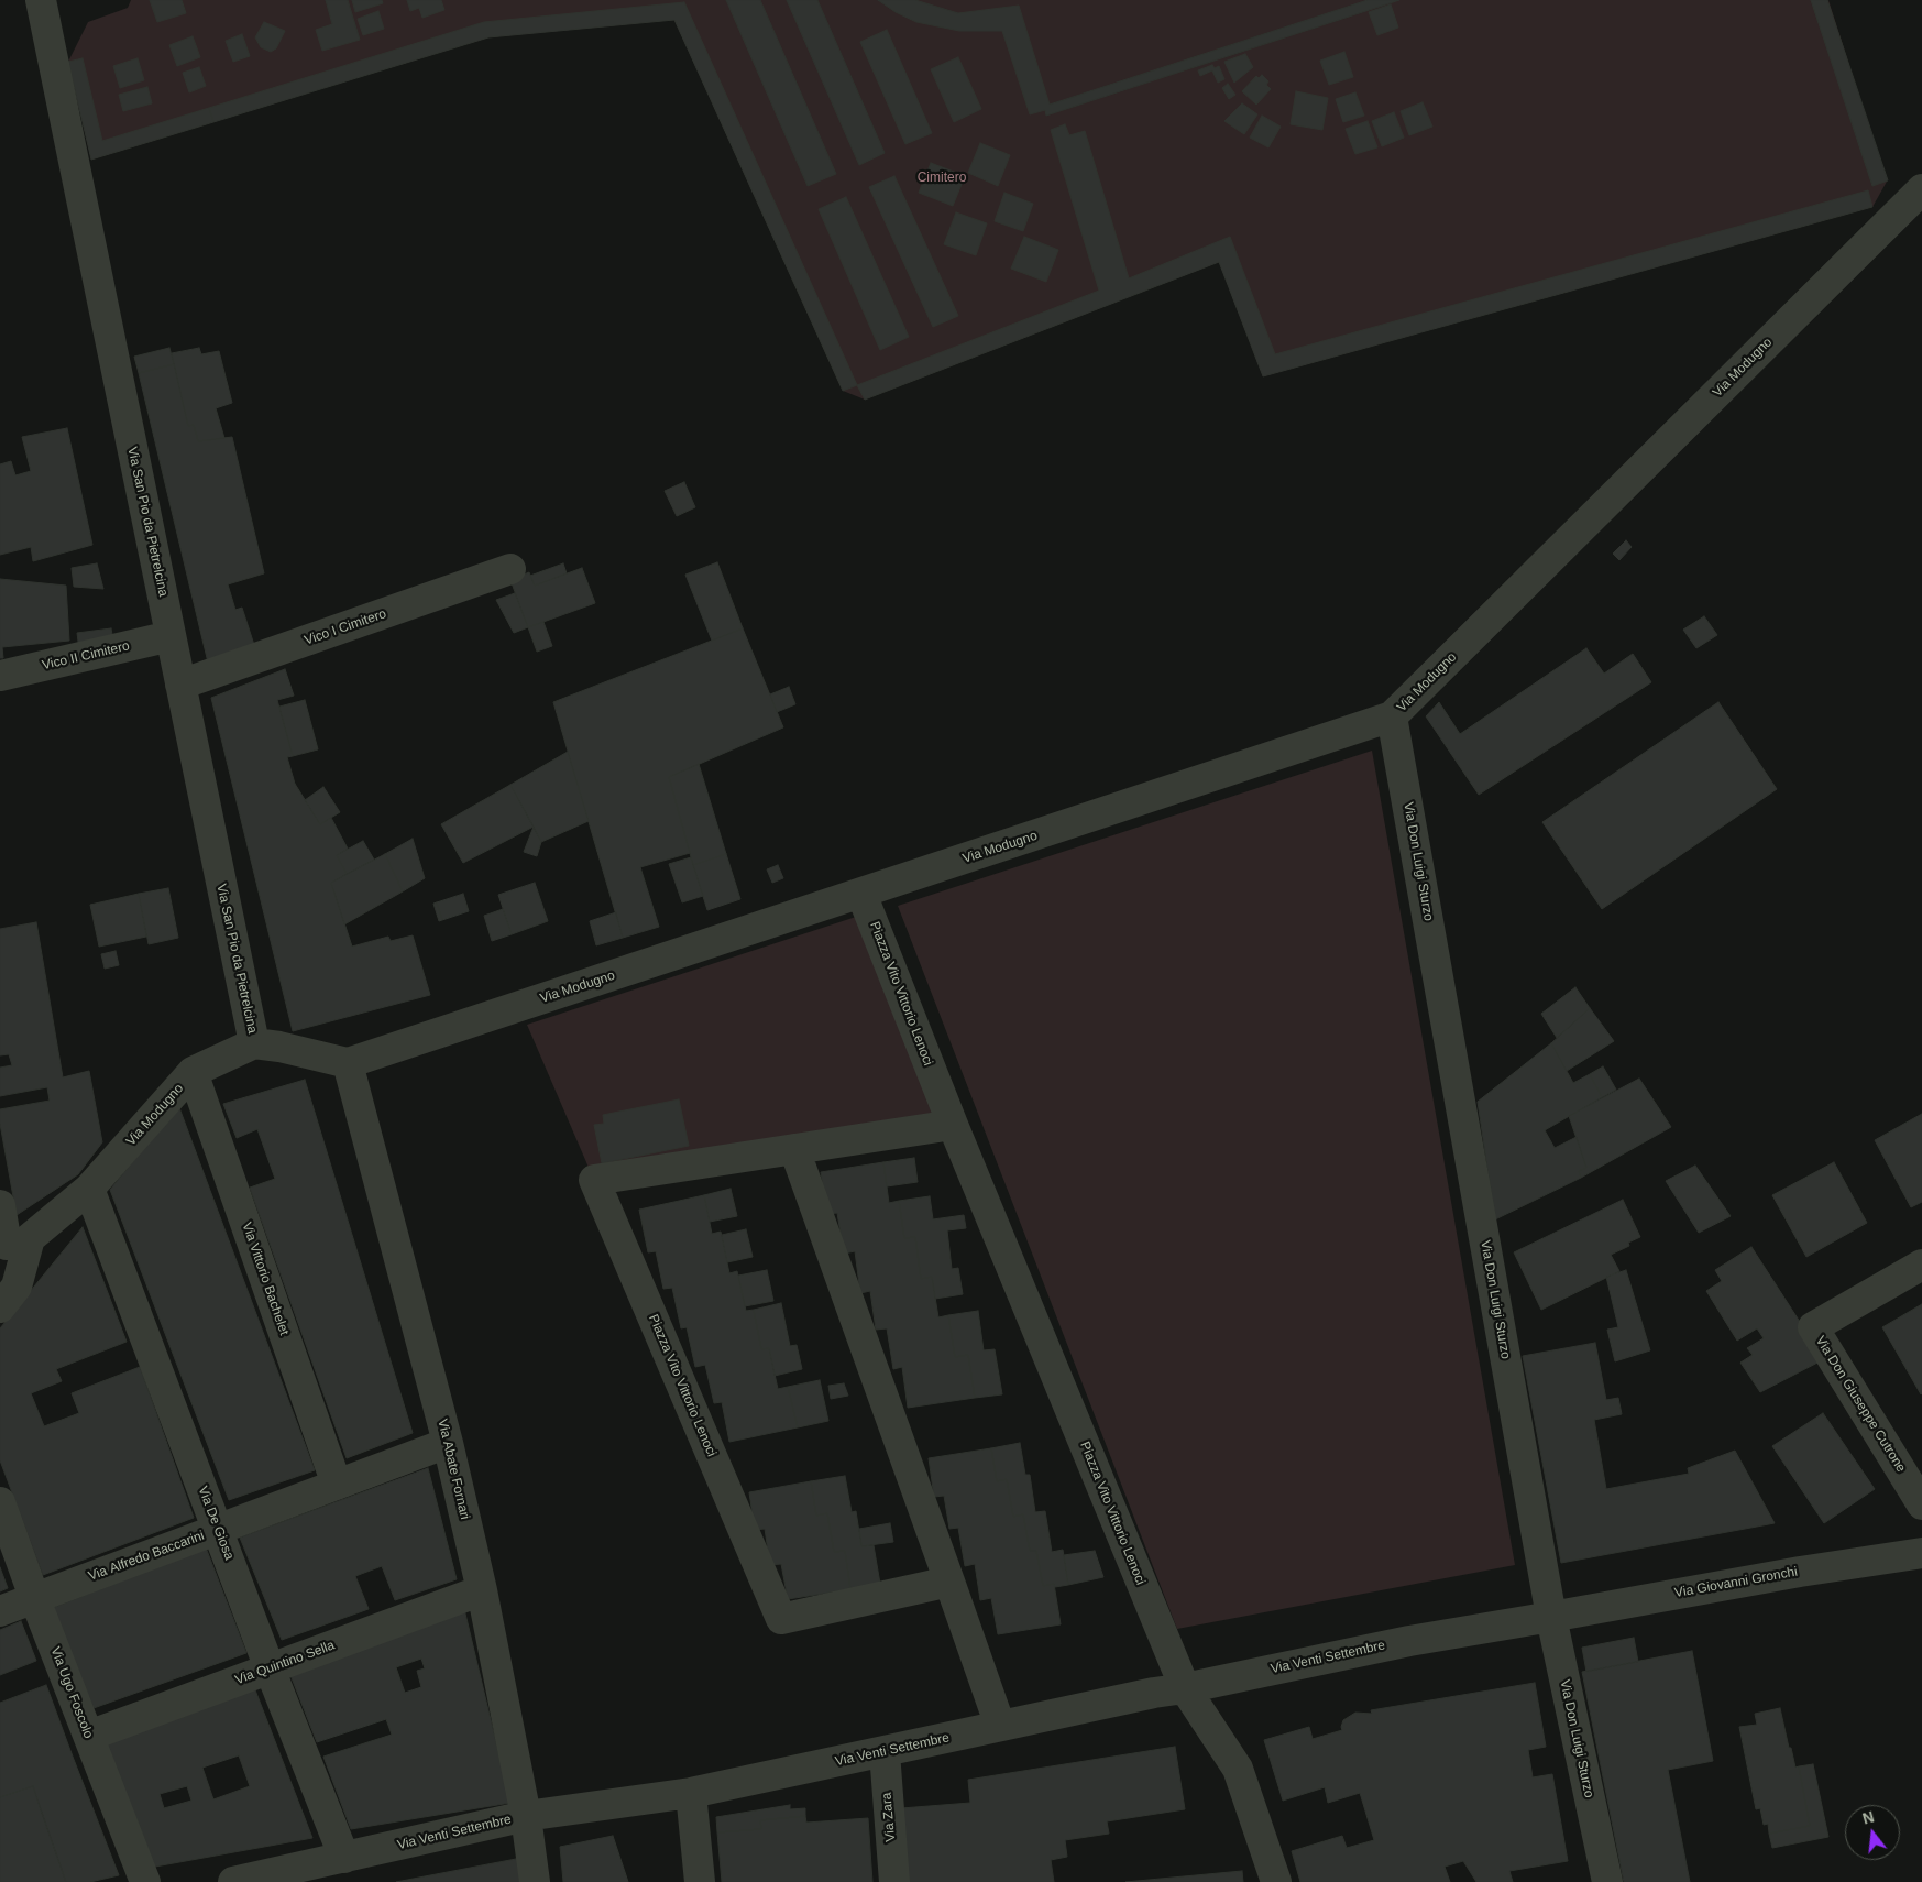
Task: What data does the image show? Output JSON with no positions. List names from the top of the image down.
{
  "streets": {
    "street": [
      "Via Modugno",
      "Via San Pio da Pietrelcina",
      "Vico I Cimitero",
      "Vico II Cimitero",
      "Via Don Luigi Sturzo",
      "Piazza Vito Vittorio Lenoci",
      "Via Vittorio Bachelet",
      "Via Don Giuseppe Cutrone",
      "Via Abate Fornari",
      "Via De Giosa",
      "Via Alfredo Baccarini",
      "Via Giovanni Gronchi",
      "Via Venti Settembre",
      "Via Quintino Sella",
      "Via Ugo Foscolo",
      "Via Zara"
    ]
  },
  "crossings": [
    ["Via Modugno", "Via San Pio da Pietrelcina"],
    ["Via Modugno", "Via Don Luigi Sturzo"],
    ["Via Modugno", "Piazza Vito Vittorio Lenoci"],
    ["Via Modugno", "Via Vittorio Bachelet"],
    ["Via Modugno", "Via Abate Fornari"],
    ["Via Modugno", "Via De Giosa"],
    ["Via San Pio da Pietrelcina", "Vico I Cimitero"],
    ["Via San Pio da Pietrelcina", "Vico II Cimitero"],
    ["Via Don Luigi Sturzo", "Via Giovanni Gronchi"],
    ["Via Don Luigi Sturzo", "Via Venti Settembre"],
    ["Piazza Vito Vittorio Lenoci", "Via Venti Settembre"],
    ["Via Vittorio Bachelet", "Via Alfredo Baccarini"],
    ["Via Abate Fornari", "Via Alfredo Baccarini"],
    ["Via Abate Fornari", "Via Venti Settembre"],
    ["Via Abate Fornari", "Via Quintino Sella"],
    ["Via De Giosa", "Via Alfredo Baccarini"],
    ["Via De Giosa", "Via Venti Settembre"],
    ["Via De Giosa", "Via Quintino Sella"],
    ["Via Alfredo Baccarini", "Via Ugo Foscolo"],
    ["Via Giovanni Gronchi", "Via Venti Settembre"],
    ["Via Venti Settembre", "Via Zara"],
    ["Via Quintino Sella", "Via Ugo Foscolo"]
  ],
  "parks": ["Cimitero"],
  "north": "top"
}
